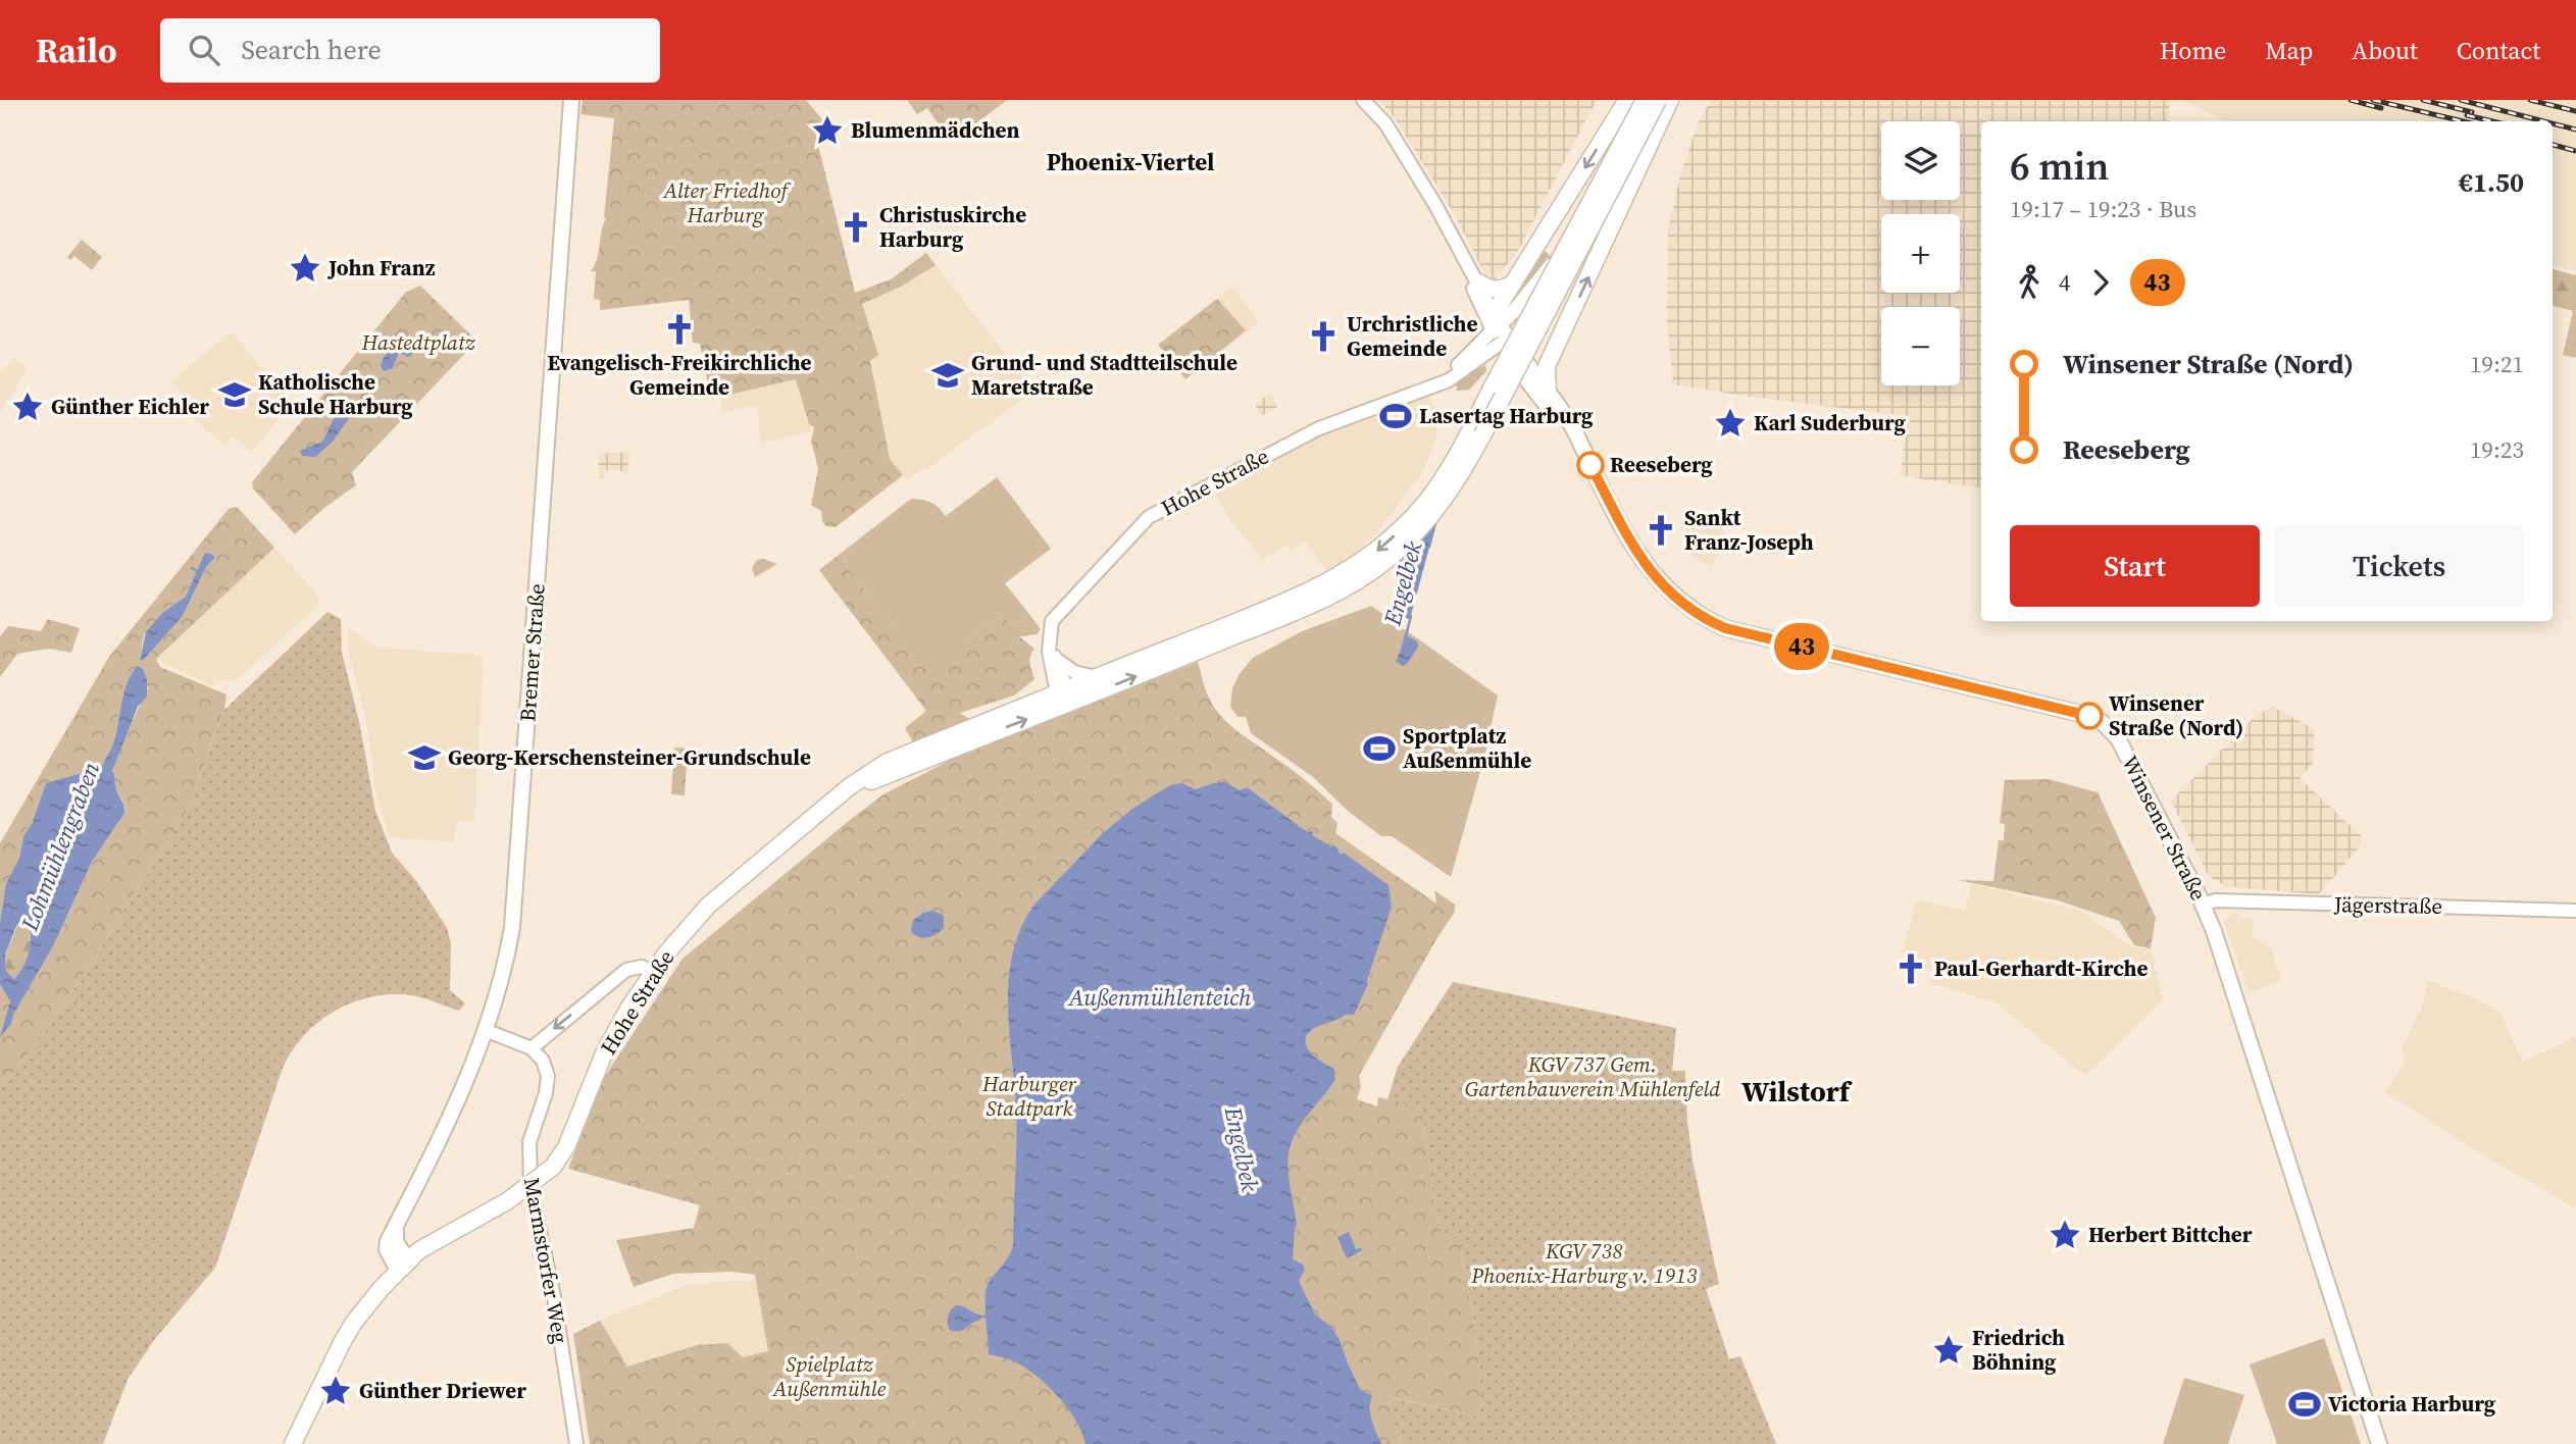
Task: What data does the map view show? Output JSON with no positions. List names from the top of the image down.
{
  "streets": {
    "main road": ["Hohe Straße", "Bremer Straße", "Winsener Straße"],
    "street": ["Jägerstraße", "Marmstorfer Weg"]
  },
  "crossings": [
    ["Hohe Straße", "Bremer Straße"],
    ["Hohe Straße", "Winsener Straße"],
    ["Winsener Straße", "Jägerstraße"]
  ],
  "districts": ["Phoenix-Viertel", "Wilstorf"],
  "water": ["Engelbek", "Lohmühlengraben", "Außenmühlenteich"],
  "parks": [
    "Alter Friedhof Harburg",
    "Hastedtplatz",
    "KGV 737 Gem. Gartenbauverein Mühlenfeld",
    "Harburger Stadtpark",
    "KGV 738 Phoenix-Harburg v. 1913",
    "Spielplatz Außenmühle"
  ],
  "places": {
    "place": [
      "Blumenmädchen",
      "John Franz",
      "Günther Eichler",
      "Karl Suderburg",
      "Herbert Bittcher",
      "Friedrich Böhning",
      "Günther Driewer"
    ],
    "church": [
      "Christuskirche Harburg",
      "Evangelisch-Freikirchliche Gemeinde",
      "Urchristliche Gemeinde",
      "Sankt Franz-Joseph",
      "Paul-Gerhardt-Kirche"
    ],
    "school or university": ["Grund‐ und Stadtteilschule Maretstraße", "Katholische Schule Harburg", "Georg-Kerschensteiner-Grundschule"],
    "sports": ["Lasertag Harburg", "Sportplatz Außenmühle", "Victoria Harburg"],
    "other": ["Reeseberg", "Winsener Straße (Nord)"]
  },
  "lines": ["bus line 43"],
  "page": {
    "header": "Railo",
    "search": "Search here",
    "nav": [
      "Home",
      "Map",
      "About",
      "Contact"
    ],
    "on_map": "43",
    "map_buttons": ["+", "−"],
    "heading": ["6 min", "19:17 – 19:23 · Bus", "€1.50"],
    "legs": ["4", "43"],
    "list": [
      {
        "name": "Winsener Straße (Nord)",
        "value": "19:21"
      },
      {
        "name": "Reeseberg",
        "value": "19:23"
      }
    ],
    "buttons": ["Start", "Tickets"]
  }
}
